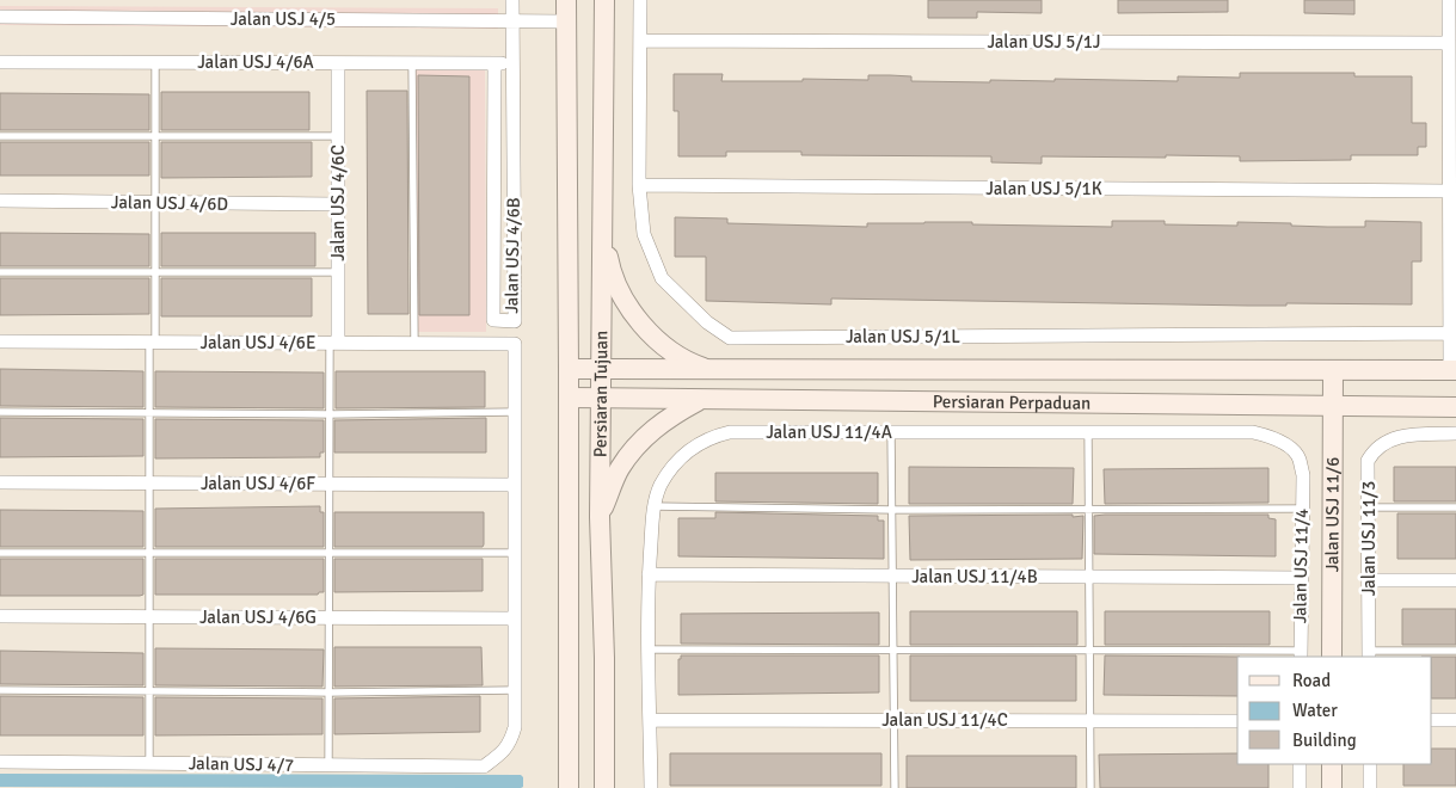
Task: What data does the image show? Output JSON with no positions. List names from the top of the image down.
{
  "streets": {
    "main road": ["Persiaran Tujuan", "Persiaran Perpaduan", "Jalan USJ 11/6"],
    "street": [
      "Jalan USJ 4/5",
      "Jalan USJ 5/1J",
      "Jalan USJ 4/6A",
      "Jalan USJ 5/1K",
      "Jalan USJ 4/6D",
      "Jalan USJ 4/6C",
      "Jalan USJ 4/6B",
      "Jalan USJ 5/1L",
      "Jalan USJ 4/6E",
      "Jalan USJ 11/4A",
      "Jalan USJ 4/6F",
      "Jalan USJ 11/3",
      "Jalan USJ 11/4",
      "Jalan USJ 11/4B",
      "Jalan USJ 4/6G",
      "Jalan USJ 11/4C",
      "Jalan USJ 4/7"
    ]
  },
  "crossings": [
    ["Jalan USJ 4/5", "Jalan USJ 4/6B"],
    ["Jalan USJ 4/5", "Persiaran Tujuan"],
    ["Jalan USJ 5/1J", "Jalan USJ 5/1L"],
    ["Jalan USJ 4/6A", "Jalan USJ 4/6C"],
    ["Jalan USJ 4/6A", "Jalan USJ 4/6B"],
    ["Jalan USJ 5/1K", "Jalan USJ 5/1L"],
    ["Jalan USJ 4/6D", "Jalan USJ 4/6C"],
    ["Jalan USJ 4/6C", "Jalan USJ 4/6E"],
    ["Persiaran Tujuan", "Persiaran Perpaduan"],
    ["Persiaran Perpaduan", "Jalan USJ 11/6"],
    ["Jalan USJ 11/4A", "Jalan USJ 11/4"],
    ["Jalan USJ 11/4A", "Jalan USJ 11/4B"],
    ["Jalan USJ 11/4A", "Jalan USJ 11/4C"],
    ["Jalan USJ 11/4", "Jalan USJ 11/4B"]
  ],
  "legend": ["Road", "Water", "Building"]
}
